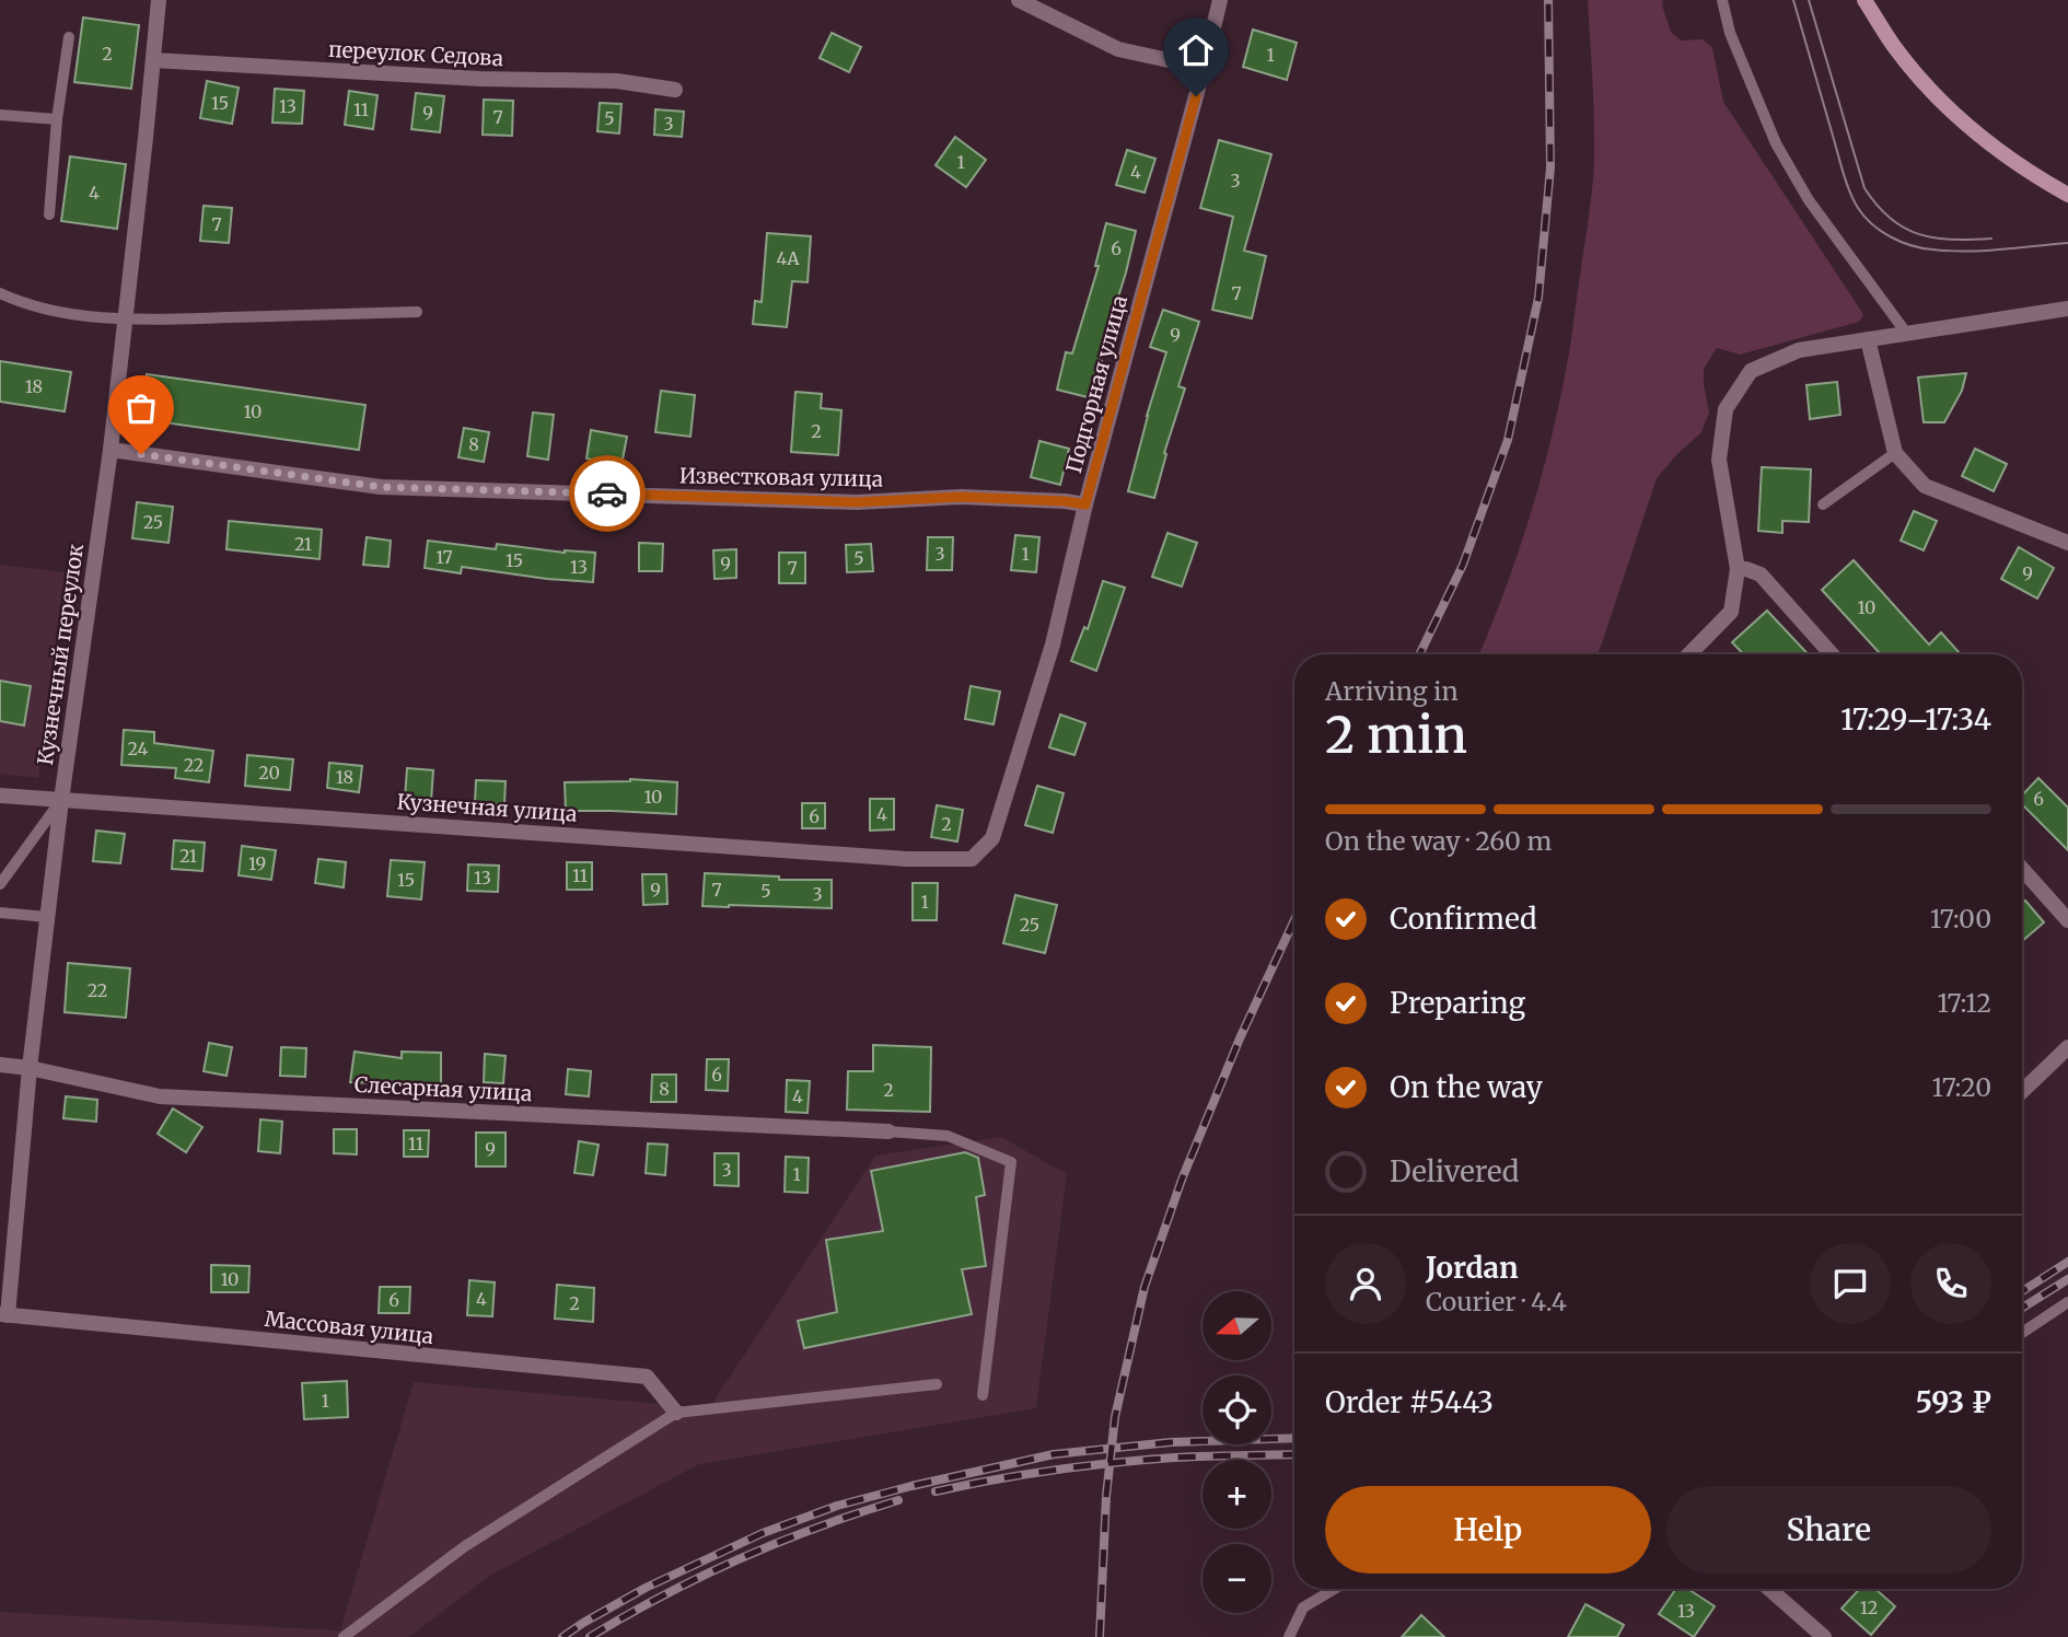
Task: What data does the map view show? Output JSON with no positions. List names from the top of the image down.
{
  "streets": {
    "street": [
      "переулок Седова",
      "Подгорная улица",
      "Известковая улица",
      "Кузнечный переулок",
      "Кузнечная улица",
      "Слесарная улица",
      "Массовая улица"
    ]
  },
  "crossings": [
    ["переулок Седова", "Кузнечный переулок"],
    ["Подгорная улица", "Известковая улица"],
    ["Подгорная улица", "Кузнечная улица"],
    ["Известковая улица", "Кузнечный переулок"],
    ["Кузнечный переулок", "Кузнечная улица"],
    ["Кузнечный переулок", "Слесарная улица"],
    ["Кузнечный переулок", "Массовая улица"]
  ],
  "house_numbers": [
    "2",
    "1",
    "15",
    "13",
    "11",
    "9",
    "7",
    "5",
    "3",
    "1",
    "4",
    "3",
    "4",
    "7",
    "6",
    "4А",
    "7",
    "9",
    "18",
    "10",
    "2",
    "8",
    "25",
    "21",
    "3",
    "1",
    "17",
    "5",
    "15",
    "9",
    "13",
    "7",
    "9",
    "10",
    "24",
    "22",
    "20",
    "18",
    "10",
    "6",
    "4",
    "6",
    "2",
    "21",
    "19",
    "11",
    "13",
    "15",
    "9",
    "7",
    "5",
    "3",
    "1",
    "25",
    "22",
    "6",
    "8",
    "2",
    "4",
    "11",
    "9",
    "3",
    "1",
    "10",
    "4",
    "6",
    "2",
    "1",
    "12",
    "13"
  ],
  "north": "left",
  "page": {
    "heading": ["2 min", "Arriving in", "17:29–17:34"],
    "panel": [
      "Jordan",
      "Courier · 4.4",
      "Order #5443",
      "593 ₽"
    ],
    "bar": "On the way · 260 m",
    "list": [
      ["Confirmed", "17:00"],
      ["Preparing", "17:12"],
      ["On the way", "17:20"],
      "Delivered"
    ],
    "map_buttons": ["+", "−"],
    "buttons": ["Help", "Share"]
  }
}
